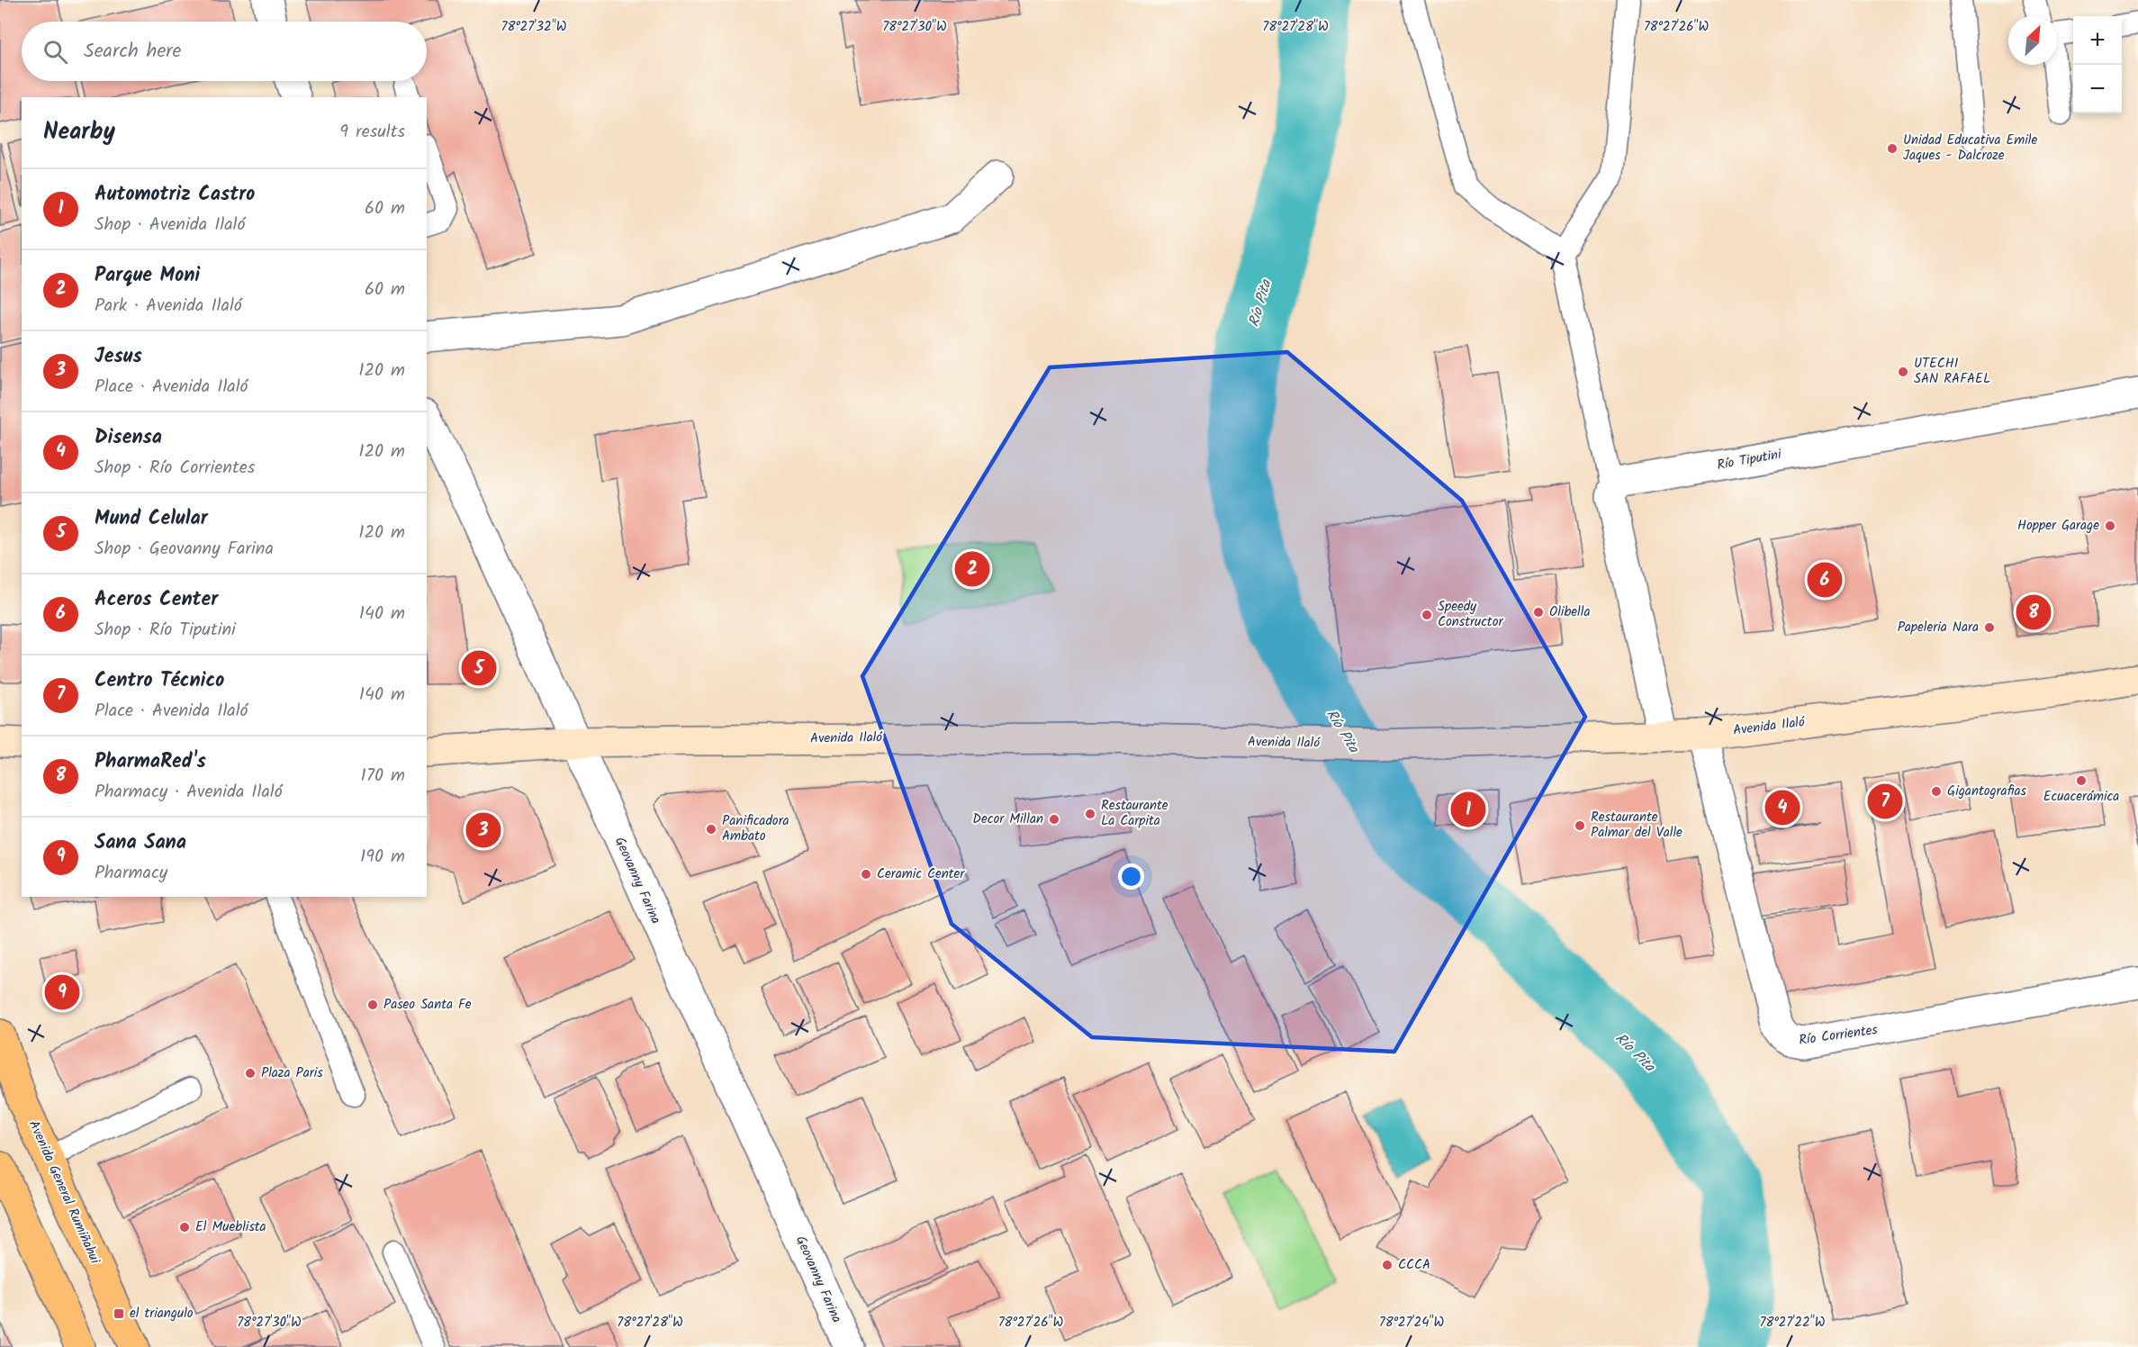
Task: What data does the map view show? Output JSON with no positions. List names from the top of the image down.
{
  "streets": {
    "highway": ["Avenida General Rumiñahui"],
    "main road": ["Avenida Ilaló"],
    "street": ["Río Tiputini", "Geovanny Farina", "Río Corrientes"]
  },
  "crossings": [
    ["Avenida Ilaló", "Geovanny Farina"],
    ["Avenida Ilaló", "Río Corrientes"]
  ],
  "water": ["Río Pita"],
  "places": {
    "other": [
      "Unidad Educativa Emile Jaques - Dalcroze",
      "UTECHI SAN RAFAEL",
      "Hopper Garage",
      "Olibella",
      "Speedy Constructor",
      "Papeleria Nara",
      "Ecuacerámica",
      "Gigantografias",
      "Restaurante La Carpita",
      "Decor Millan",
      "Restaurante Palmar del Valle",
      "Panificadora Ambato",
      "Ceramic Center",
      "Paseo Santa Fe",
      "Plaza Paris",
      "El Mueblista",
      "CCCA"
    ],
    "transit": ["el triangulo"]
  },
  "north": "top right",
  "page": {
    "map_buttons": ["+", "−"],
    "search": "Search here",
    "heading": ["Nearby", "9 results"],
    "list": [
      {
        "mark": "1",
        "name": "Automotriz Castro",
        "note": "Shop · Avenida Ilaló",
        "value": "60 m"
      },
      {
        "mark": "2",
        "name": "Parque Moni",
        "note": "Park · Avenida Ilaló",
        "value": "60 m"
      },
      {
        "mark": "3",
        "name": "Jesus",
        "note": "Place · Avenida Ilaló",
        "value": "120 m"
      },
      {
        "mark": "4",
        "name": "Disensa",
        "note": "Shop · Río Corrientes",
        "value": "120 m"
      },
      {
        "mark": "5",
        "name": "Mund Celular",
        "note": "Shop · Geovanny Farina",
        "value": "120 m"
      },
      {
        "mark": "6",
        "name": "Aceros Center",
        "note": "Shop · Río Tiputini",
        "value": "140 m"
      },
      {
        "mark": "7",
        "name": "Centro Técnico",
        "note": "Place · Avenida Ilaló",
        "value": "140 m"
      },
      {
        "mark": "8",
        "name": "PharmaRed's",
        "note": "Pharmacy · Avenida Ilaló",
        "value": "170 m"
      },
      {
        "mark": "9",
        "name": "Sana Sana",
        "note": "Pharmacy",
        "value": "190 m"
      }
    ],
    "pins": [
      "2",
      "6",
      "8",
      "5",
      "7",
      "4",
      "1",
      "3",
      "9"
    ]
  },
  "coordinates": [
    "78°27'32\"W",
    "78°27'30\"W",
    "78°27'26\"W",
    "78°27'28\"W",
    "78°27'24\"W",
    "78°27'22\"W"
  ]
}
